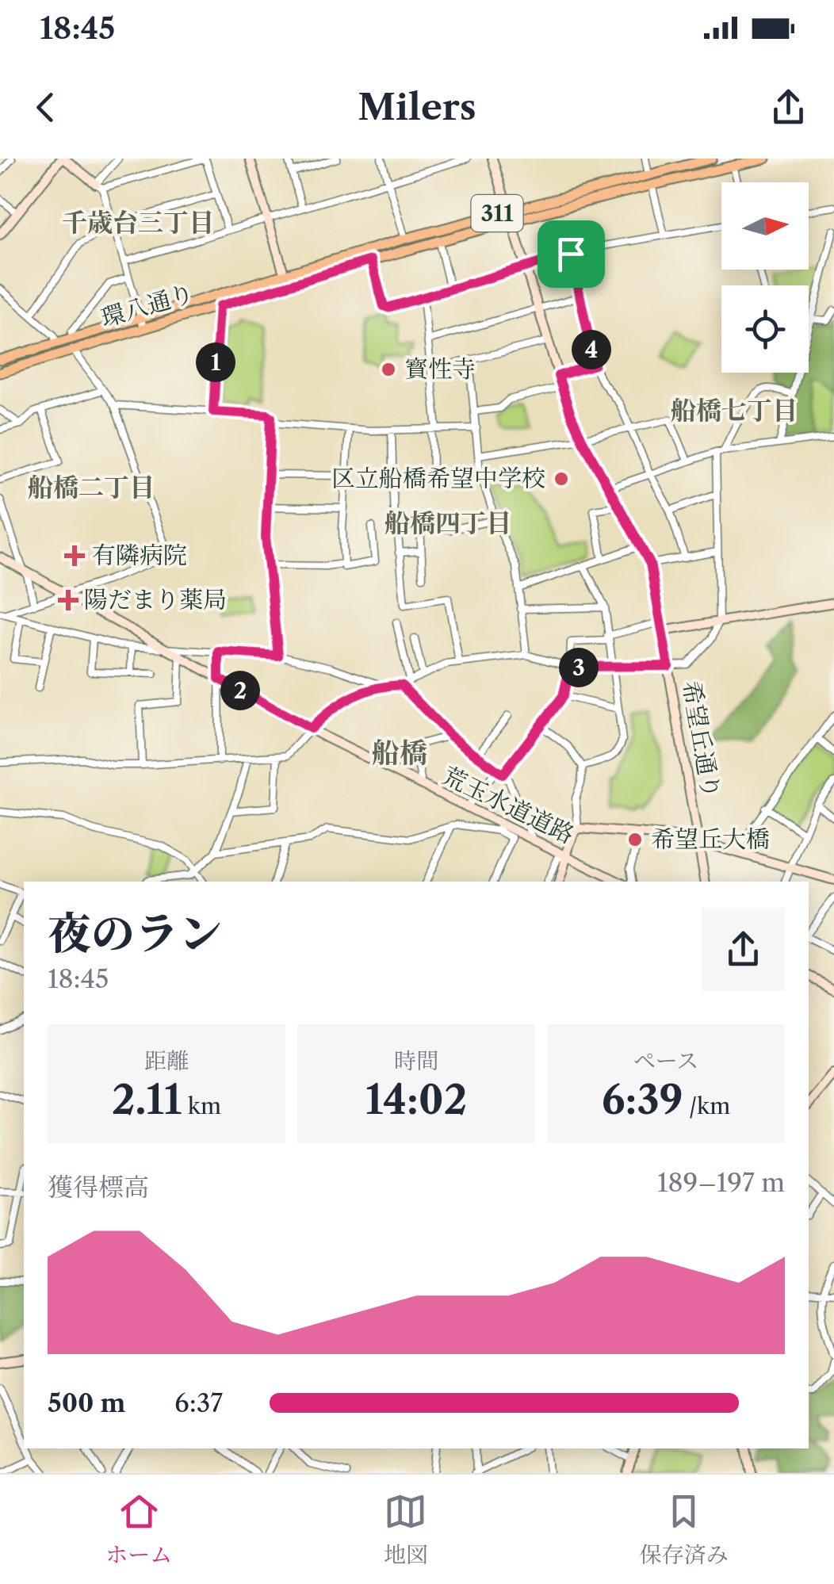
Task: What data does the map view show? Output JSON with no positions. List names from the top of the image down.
{
  "streets": {
    "main road": ["311", "環八通り"],
    "street": ["希望丘通り", "荒玉水道道路"]
  },
  "crossings": [
    ["環八通り", "希望丘通り"]
  ],
  "districts": [
    "千歳台三丁目",
    "船橋七丁目",
    "船橋二丁目",
    "船橋四丁目",
    "船橋"
  ],
  "places": {
    "other": ["寳性寺", "区立船橋希望中学校", "希望丘大橋"],
    "health": ["有隣病院", "陽だまり薬局"]
  },
  "north": "right",
  "page": {
    "status": "18:45",
    "header": "Milers",
    "pins": [
      "4",
      "1",
      "3",
      "2"
    ],
    "heading": ["夜のラン", "18:45"],
    "stats": [
      ["距離", "2.11 km"],
      ["時間", "14:02"],
      ["ペース", "6:39 /km"]
    ],
    "chart": ["獲得標高", "189–197 m"],
    "list": [
      {
        "name": "500 m",
        "note": "6:37"
      }
    ],
    "tabs": ["ホーム", "地図", "保存済み"]
  }
}
